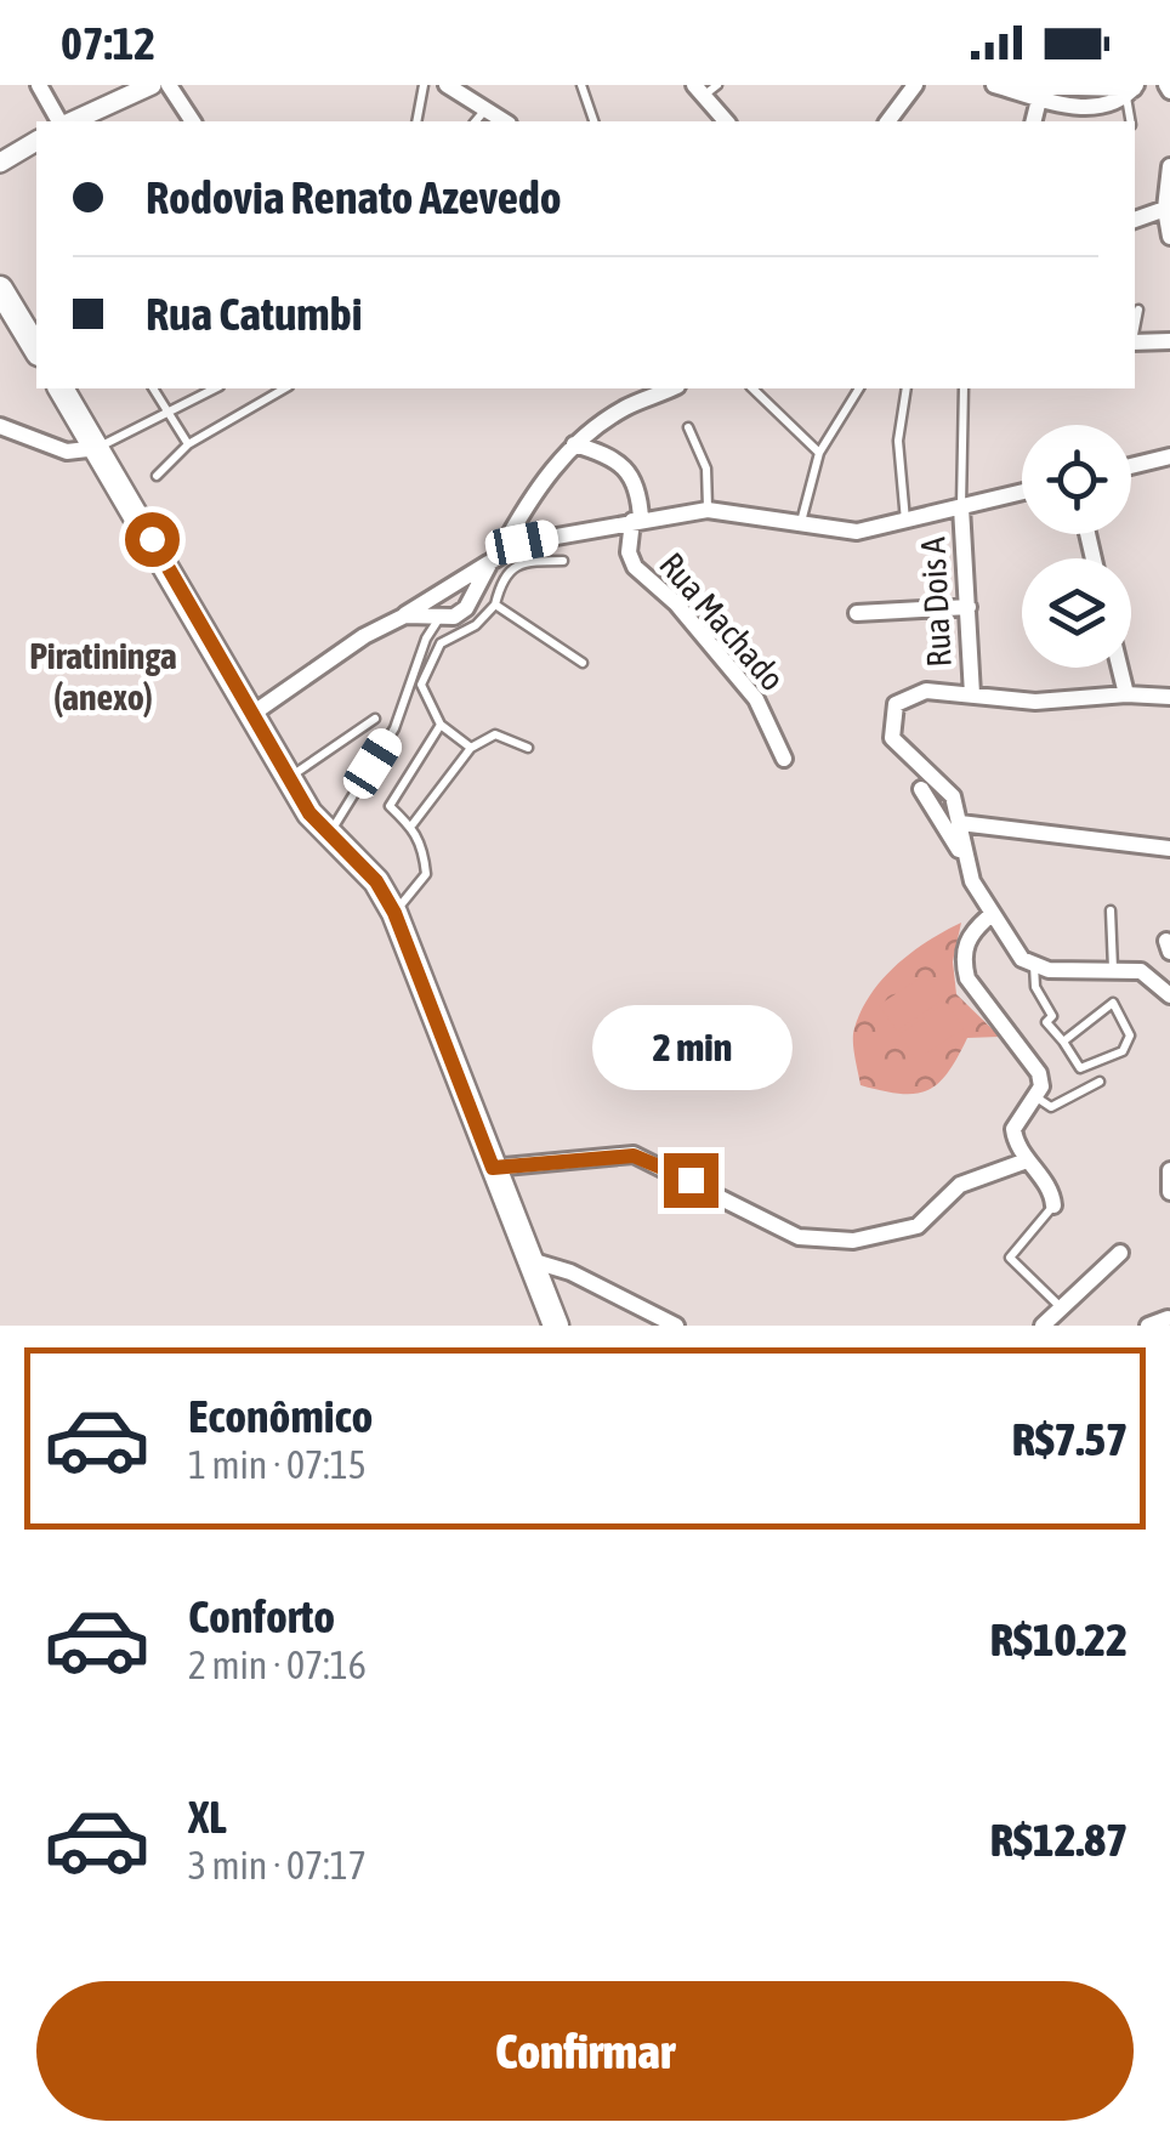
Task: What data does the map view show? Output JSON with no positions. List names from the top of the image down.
{
  "streets": {
    "street": ["Rua Dois A", "Rua Machado"]
  },
  "districts": ["Piratininga (anexo)"],
  "page": {
    "status": "07:12",
    "banner": ["Rodovia Renato Azevedo", "Rua Catumbi"],
    "bubble": "2 min",
    "list": [
      {
        "name": "Econômico",
        "note": "1 min · 07:15",
        "value": "R$7.57"
      },
      {
        "name": "Conforto",
        "note": "2 min · 07:16",
        "value": "R$10.22"
      },
      {
        "name": "XL",
        "note": "3 min · 07:17",
        "value": "R$12.87"
      }
    ],
    "buttons": "Confirmar"
  }
}
